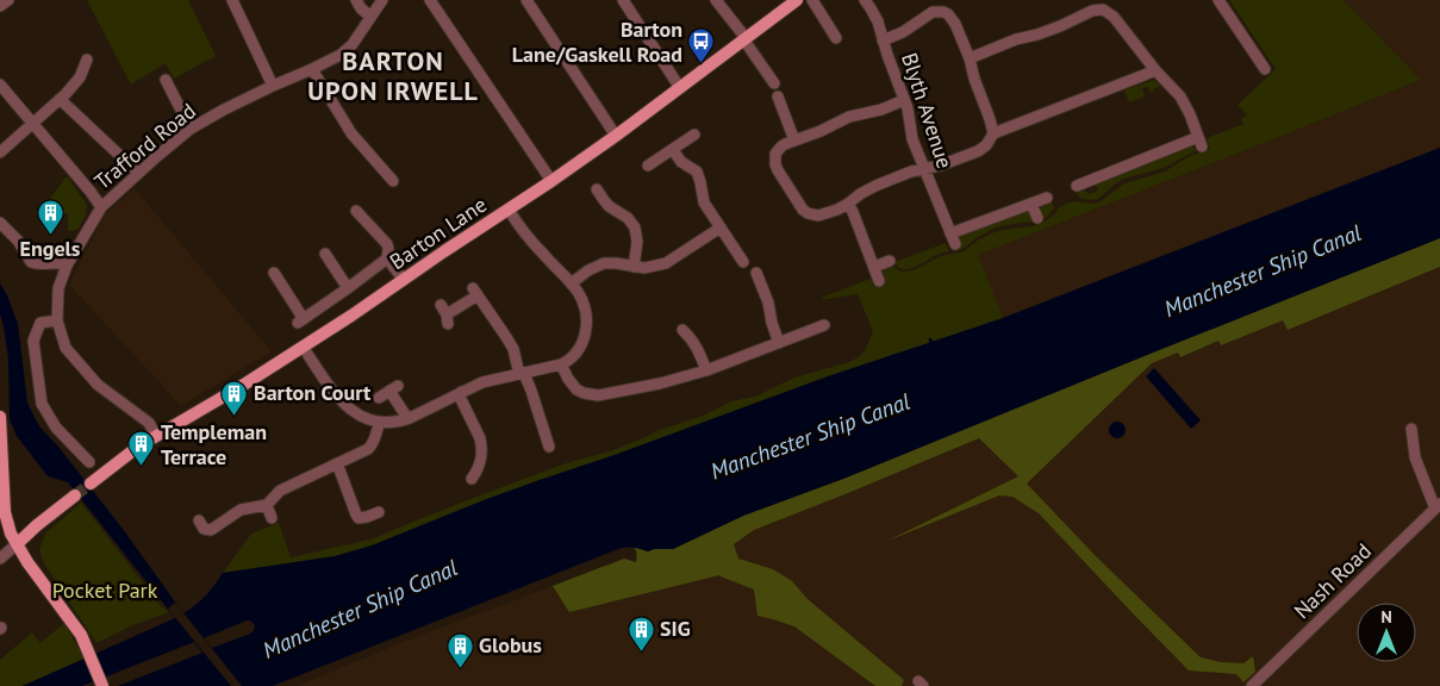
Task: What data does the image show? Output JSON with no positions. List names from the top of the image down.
{
  "streets": {
    "main road": ["Barton Lane"],
    "street": ["Blyth Avenue", "Trafford Road", "Nash Road"]
  },
  "crossings": [
    ["Trafford Road", "Barton Lane"]
  ],
  "districts": ["BARTON UPON IRWELL"],
  "water": ["Manchester Ship Canal"],
  "parks": ["Pocket Park"],
  "places": {
    "bus stop": ["Barton Lane/Gaskell Road"],
    "building": [
      "Engels",
      "Barton Court",
      "Templeman Terrace",
      "SIG",
      "Globus"
    ]
  },
  "north": "top"
}
